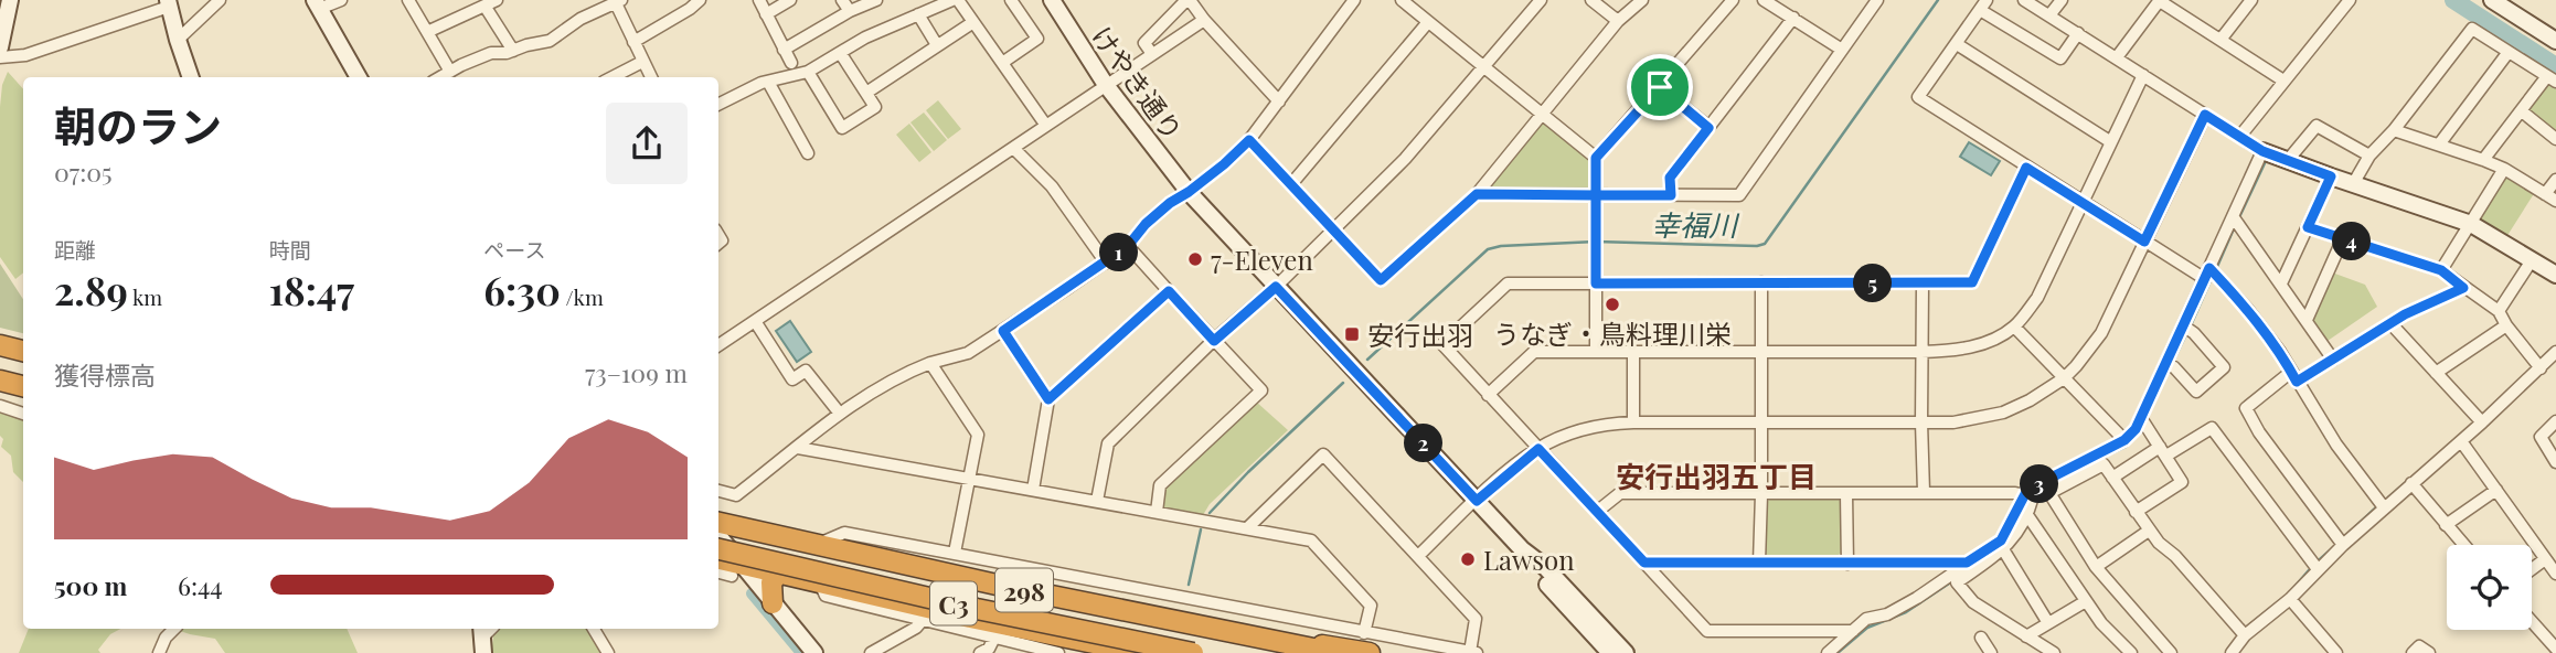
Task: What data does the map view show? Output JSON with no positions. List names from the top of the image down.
{
  "streets": {
    "highway": ["298", "C3"],
    "street": ["けやき通り"]
  },
  "districts": ["安行出羽五丁目"],
  "water": ["幸福川"],
  "places": {
    "other": ["7-Eleven", "うなぎ・鳥料理川栄", "Lawson"],
    "transit": ["安行出羽"]
  },
  "page": {
    "heading": ["朝のラン", "07:05"],
    "stats": [
      ["距離", "2.89 km"],
      ["時間", "18:47"],
      ["ペース", "6:30 /km"]
    ],
    "pins": [
      "4",
      "1",
      "5",
      "2",
      "3"
    ],
    "chart": ["獲得標高", "73–109 m"],
    "list": [
      {
        "name": "500 m",
        "note": "6:44"
      }
    ]
  }
}
